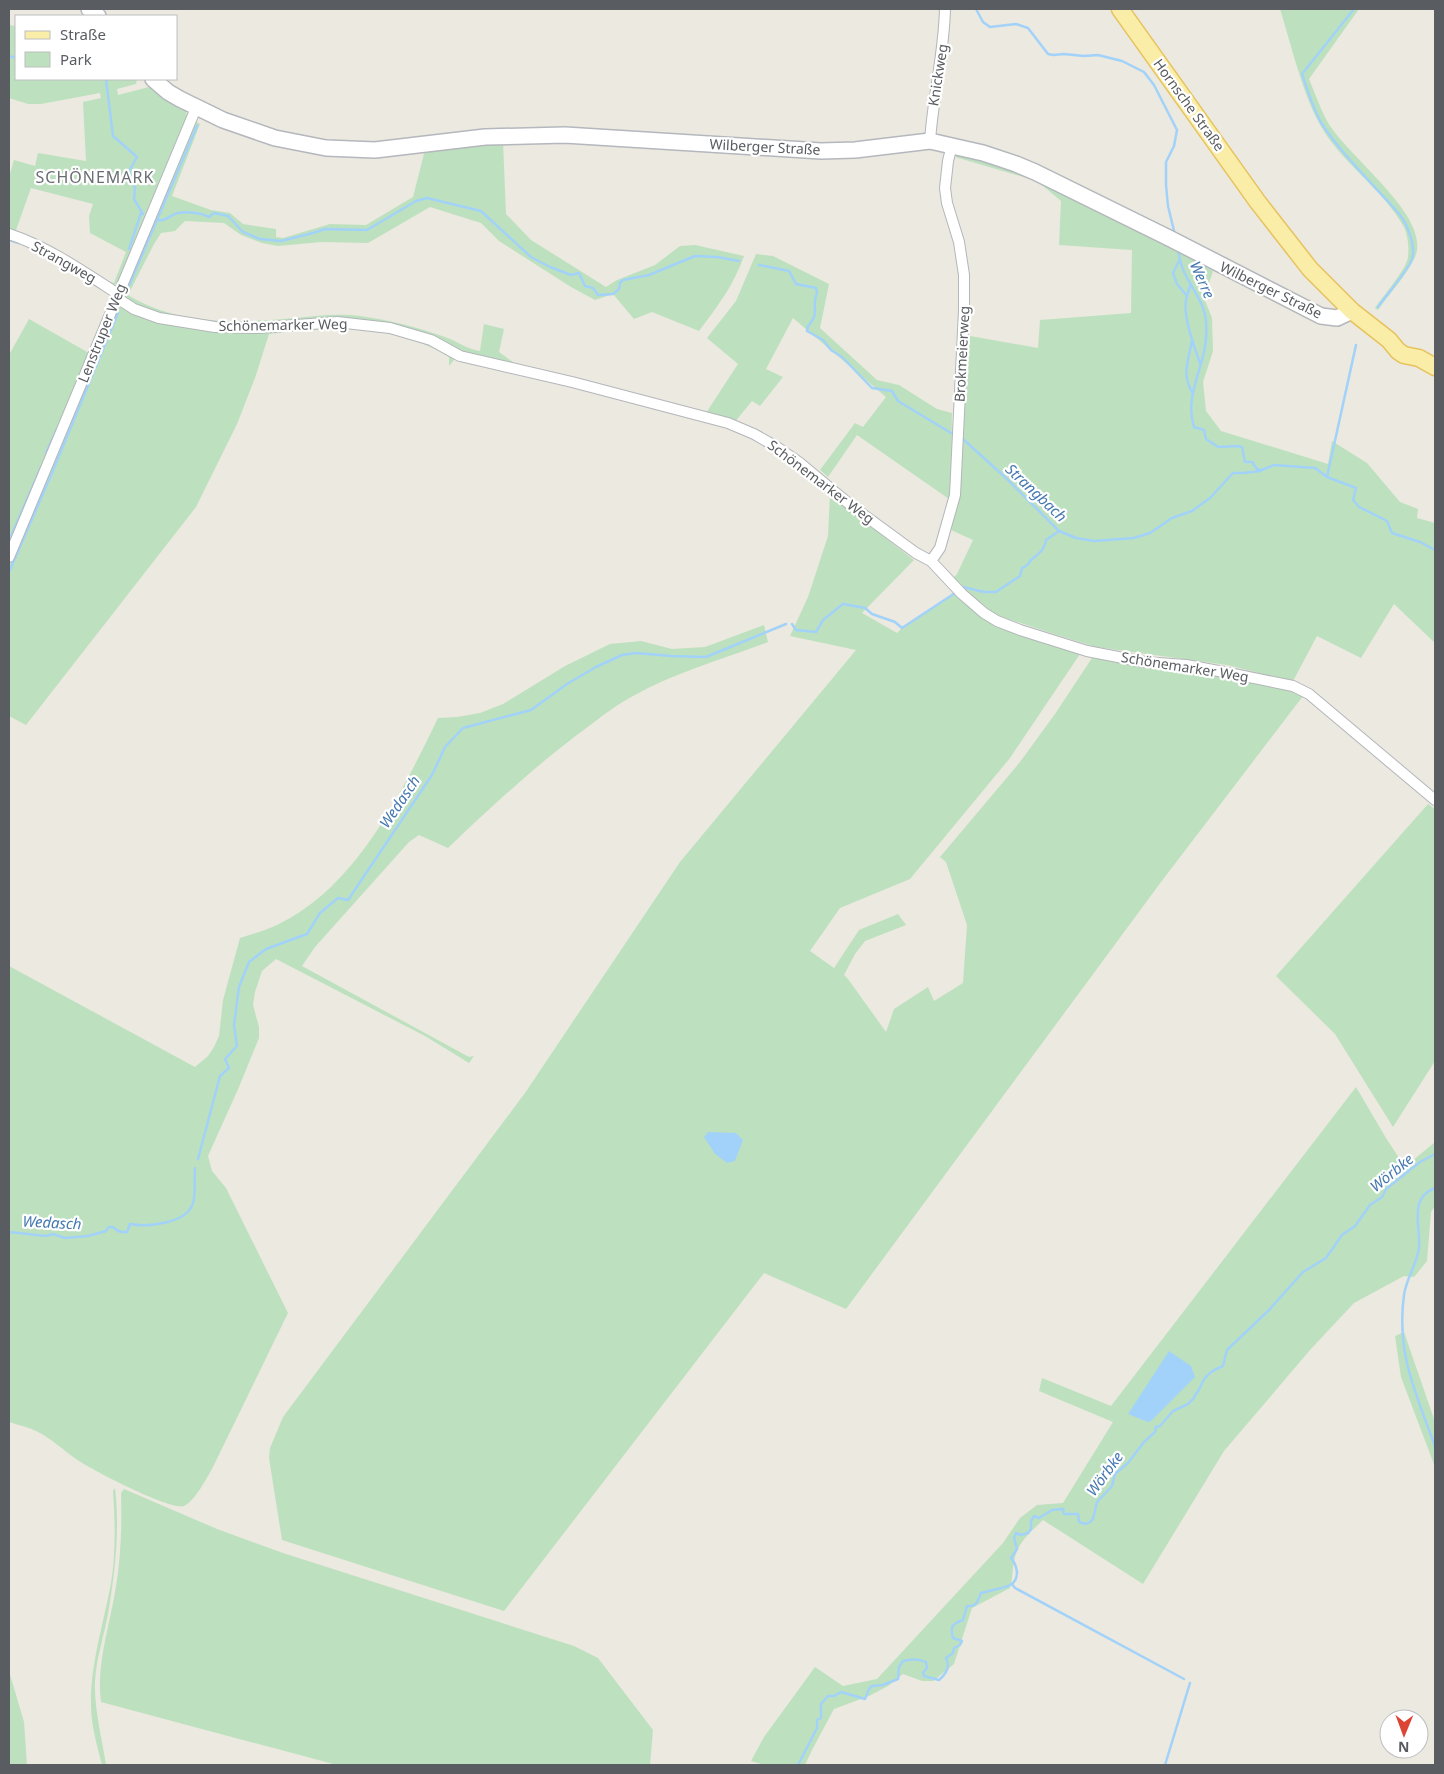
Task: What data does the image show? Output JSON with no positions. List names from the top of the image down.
{
  "streets": {
    "main road": ["Hornsche Straße"],
    "street": [
      "Knickweg",
      "Wilberger Straße",
      "Strangweg",
      "Schönemarker Weg",
      "Lenstruper Weg",
      "Brokmeierweg"
    ]
  },
  "crossings": [
    ["Knickweg", "Wilberger Straße"],
    ["Hornsche Straße", "Wilberger Straße"],
    ["Wilberger Straße", "Lenstruper Weg"],
    ["Wilberger Straße", "Brokmeierweg"],
    ["Strangweg", "Schönemarker Weg"],
    ["Strangweg", "Lenstruper Weg"],
    ["Schönemarker Weg", "Lenstruper Weg"],
    ["Schönemarker Weg", "Brokmeierweg"]
  ],
  "districts": ["SCHÖNEMARK"],
  "water": [
    "Werre",
    "Strangbach",
    "Wedasch",
    "Wörbke"
  ],
  "legend": ["Straße", "Park"],
  "north": "bottom"
}
